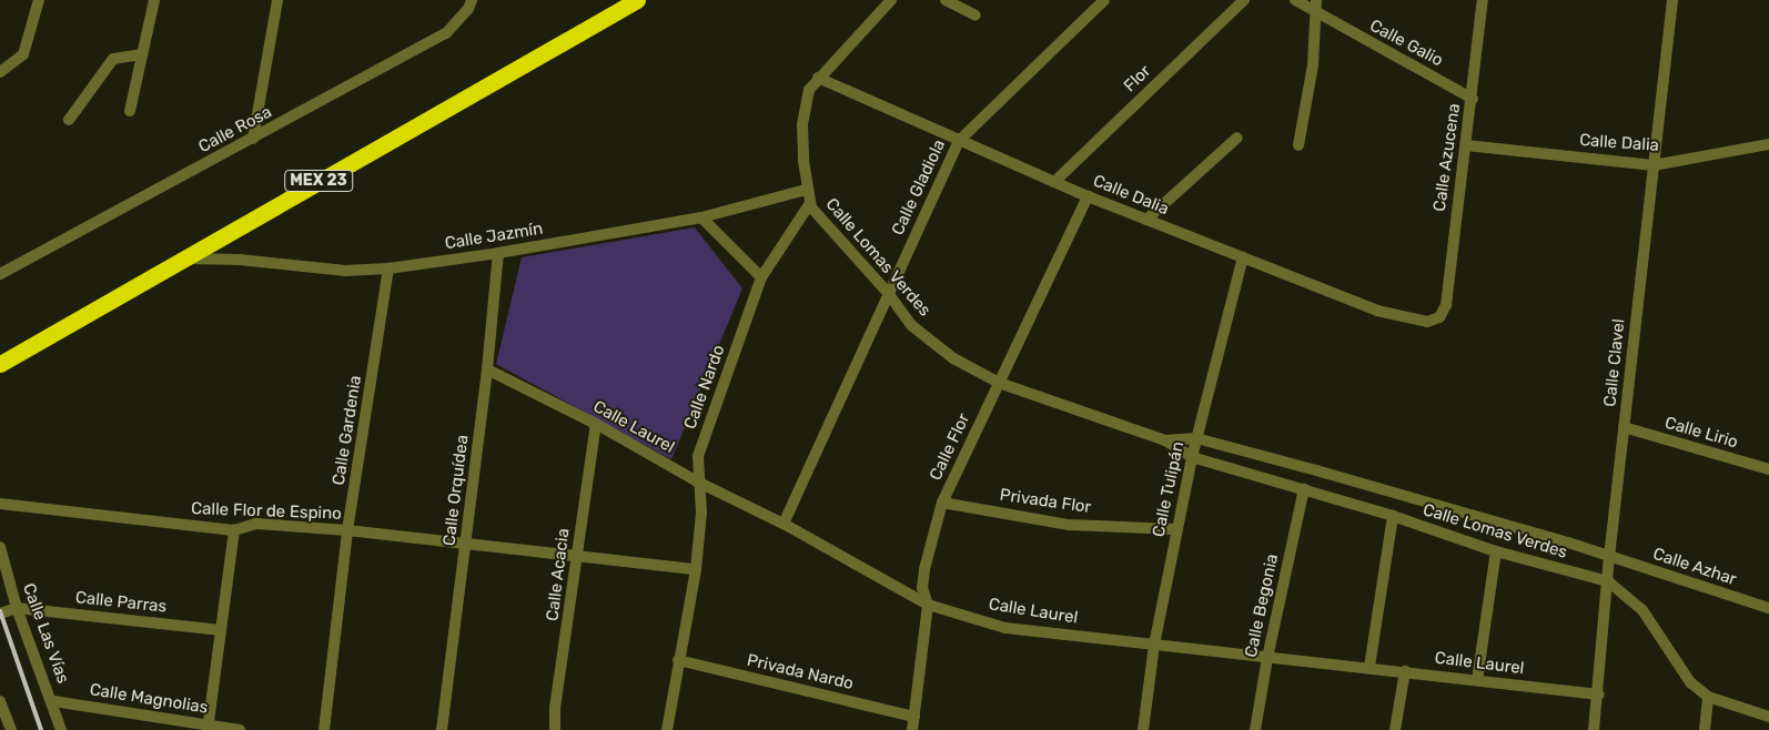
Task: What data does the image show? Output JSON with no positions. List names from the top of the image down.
{
  "streets": {
    "highway": ["MEX 23"],
    "street": [
      "Calle Galio",
      "Flor",
      "Calle Rosa",
      "Calle Dalia",
      "Calle Azucena",
      "Calle Gladiola",
      "Calle Jazmín",
      "Calle Lomas Verdes",
      "Calle Clavel",
      "Calle Nardo",
      "Calle Laurel",
      "Calle Gardenia",
      "Calle Lirio",
      "Calle Flor",
      "Calle Tulipán",
      "Calle Orquídea",
      "Privada Flor",
      "Calle Flor de Espino",
      "Calle Azhar",
      "Calle Acacia",
      "Calle Parras",
      "Calle Begonia",
      "Calle Las Vías",
      "Privada Nardo",
      "Calle Magnolias"
    ]
  },
  "crossings": [
    ["Calle Galio", "Calle Azucena"],
    ["Flor", "Calle Dalia"],
    ["Calle Dalia", "Calle Azucena"],
    ["Calle Dalia", "Calle Gladiola"],
    ["Calle Dalia", "Calle Lomas Verdes"],
    ["Calle Dalia", "Calle Clavel"],
    ["Calle Dalia", "Calle Flor"],
    ["Calle Dalia", "Calle Tulipán"],
    ["MEX 23", "Calle Jazmín"],
    ["Calle Gladiola", "Calle Lomas Verdes"],
    ["Calle Gladiola", "Calle Laurel"],
    ["Calle Jazmín", "Calle Lomas Verdes"],
    ["Calle Jazmín", "Calle Gardenia"],
    ["Calle Jazmín", "Calle Orquídea"],
    ["Calle Lomas Verdes", "Calle Clavel"],
    ["Calle Lomas Verdes", "Calle Nardo"],
    ["Calle Lomas Verdes", "Calle Flor"],
    ["Calle Lomas Verdes", "Calle Tulipán"],
    ["Calle Lomas Verdes", "Calle Azhar"],
    ["Calle Lomas Verdes", "Calle Begonia"],
    ["Calle Clavel", "Calle Laurel"],
    ["Calle Clavel", "Calle Lirio"],
    ["Calle Clavel", "Calle Azhar"],
    ["Calle Nardo", "Calle Laurel"],
    ["Calle Nardo", "Calle Flor de Espino"],
    ["Calle Nardo", "Privada Nardo"],
    ["Calle Laurel", "Calle Flor"],
    ["Calle Laurel", "Calle Tulipán"],
    ["Calle Laurel", "Calle Orquídea"],
    ["Calle Laurel", "Calle Acacia"],
    ["Calle Laurel", "Calle Begonia"],
    ["Calle Gardenia", "Calle Flor de Espino"],
    ["Calle Flor", "Privada Flor"],
    ["Calle Flor", "Privada Nardo"],
    ["Calle Tulipán", "Privada Flor"],
    ["Calle Orquídea", "Calle Flor de Espino"],
    ["Calle Flor de Espino", "Calle Acacia"],
    ["Calle Parras", "Calle Las Vías"],
    ["Calle Las Vías", "Calle Magnolias"]
  ]
}
